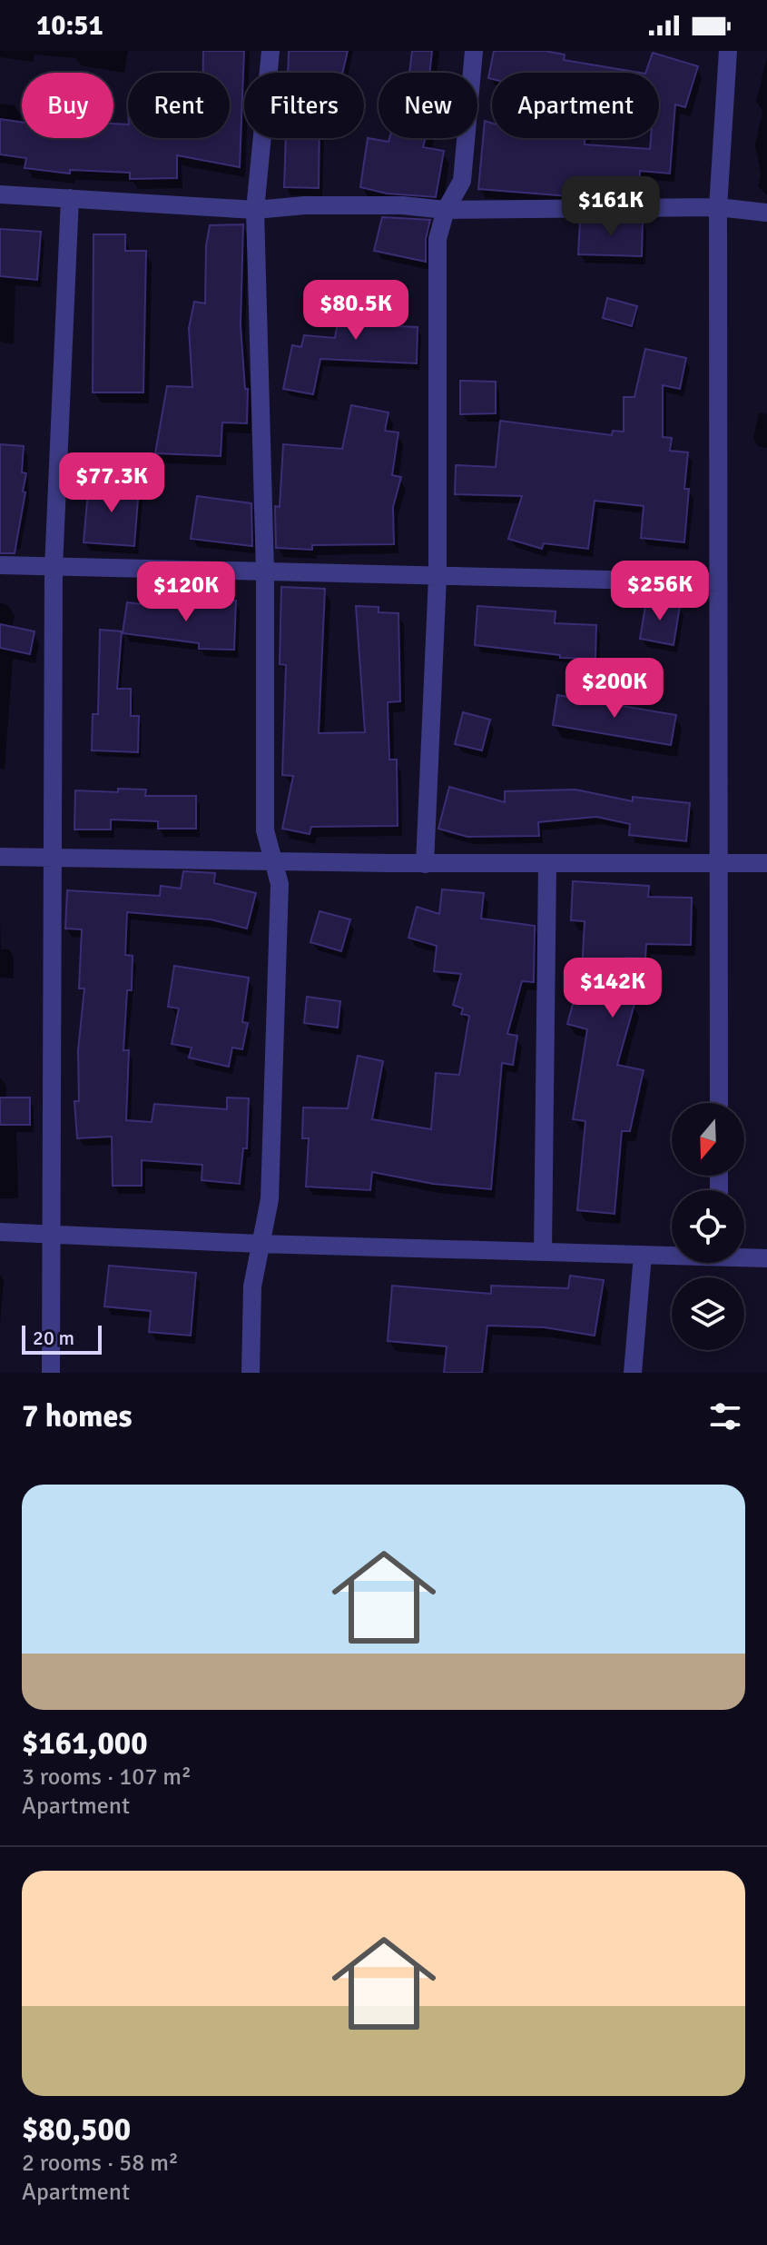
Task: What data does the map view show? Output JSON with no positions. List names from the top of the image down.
{
  "scale_bar": "20 m",
  "north": "bottom",
  "page": {
    "status": "10:51",
    "chip": [
      "Buy",
      "Rent",
      "Filters",
      "New",
      "Apartment"
    ],
    "price": [
      "$161K",
      "$80.5K",
      "$77.3K",
      "$256K",
      "$120K",
      "$200K",
      "$142K"
    ],
    "scale": "20 m",
    "heading": "7 homes",
    "list": [
      {
        "name": "$161,000",
        "note": "3 rooms · 107 m² · Apartment"
      },
      {
        "name": "$80,500",
        "note": "2 rooms · 58 m² · Apartment"
      }
    ]
  }
}
